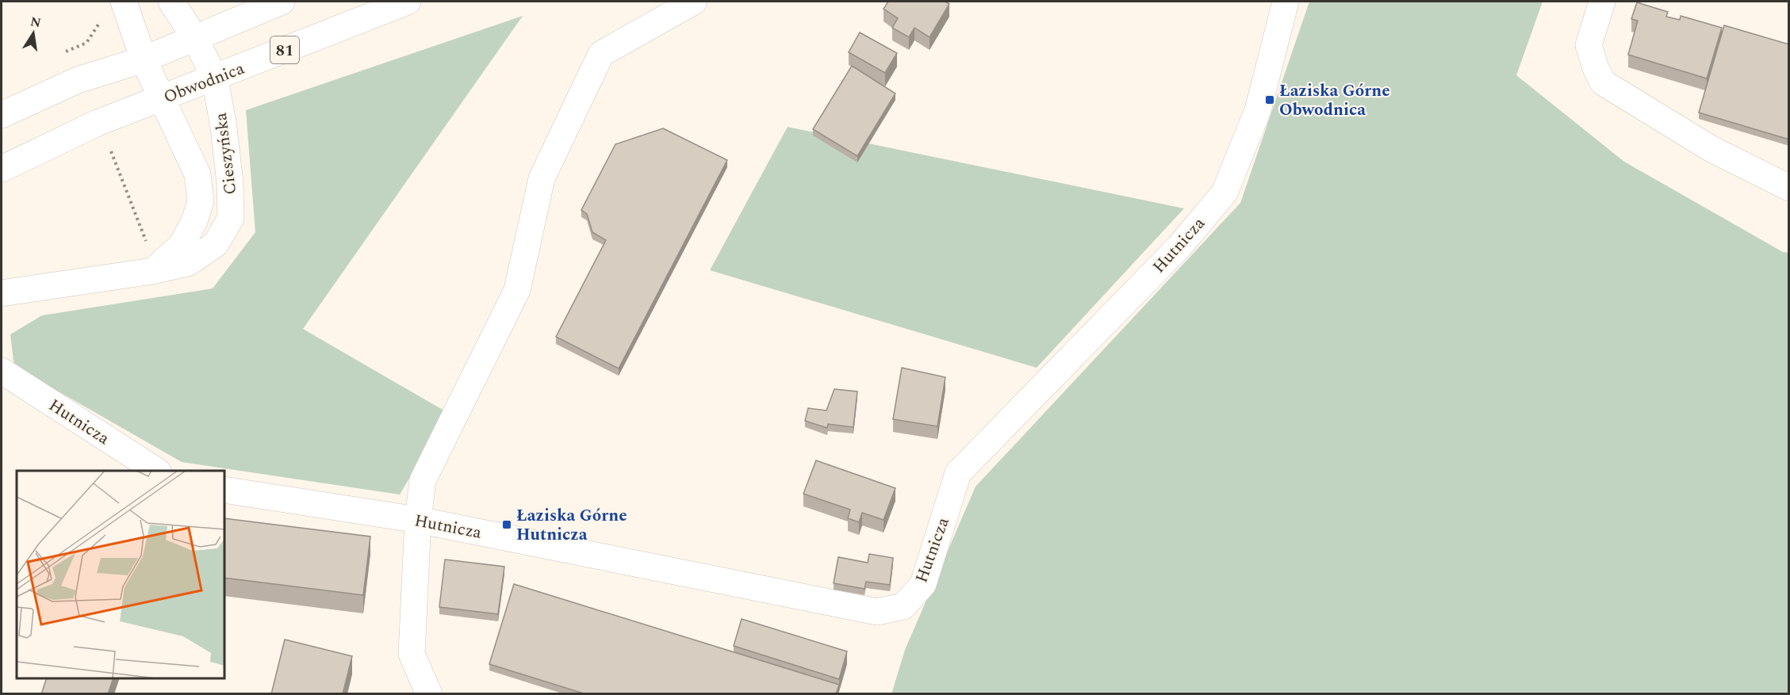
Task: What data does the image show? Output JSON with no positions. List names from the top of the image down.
{
  "streets": {
    "street": [
      "81",
      "Obwodnica",
      "Cieszyńska",
      "Hutnicza"
    ]
  },
  "crossings": [
    ["Obwodnica", "Cieszyńska"]
  ],
  "places": {
    "transit": ["Łaziska Górne Obwodnica", "Łaziska Górne Hutnicza"]
  },
  "north": "top"
}
